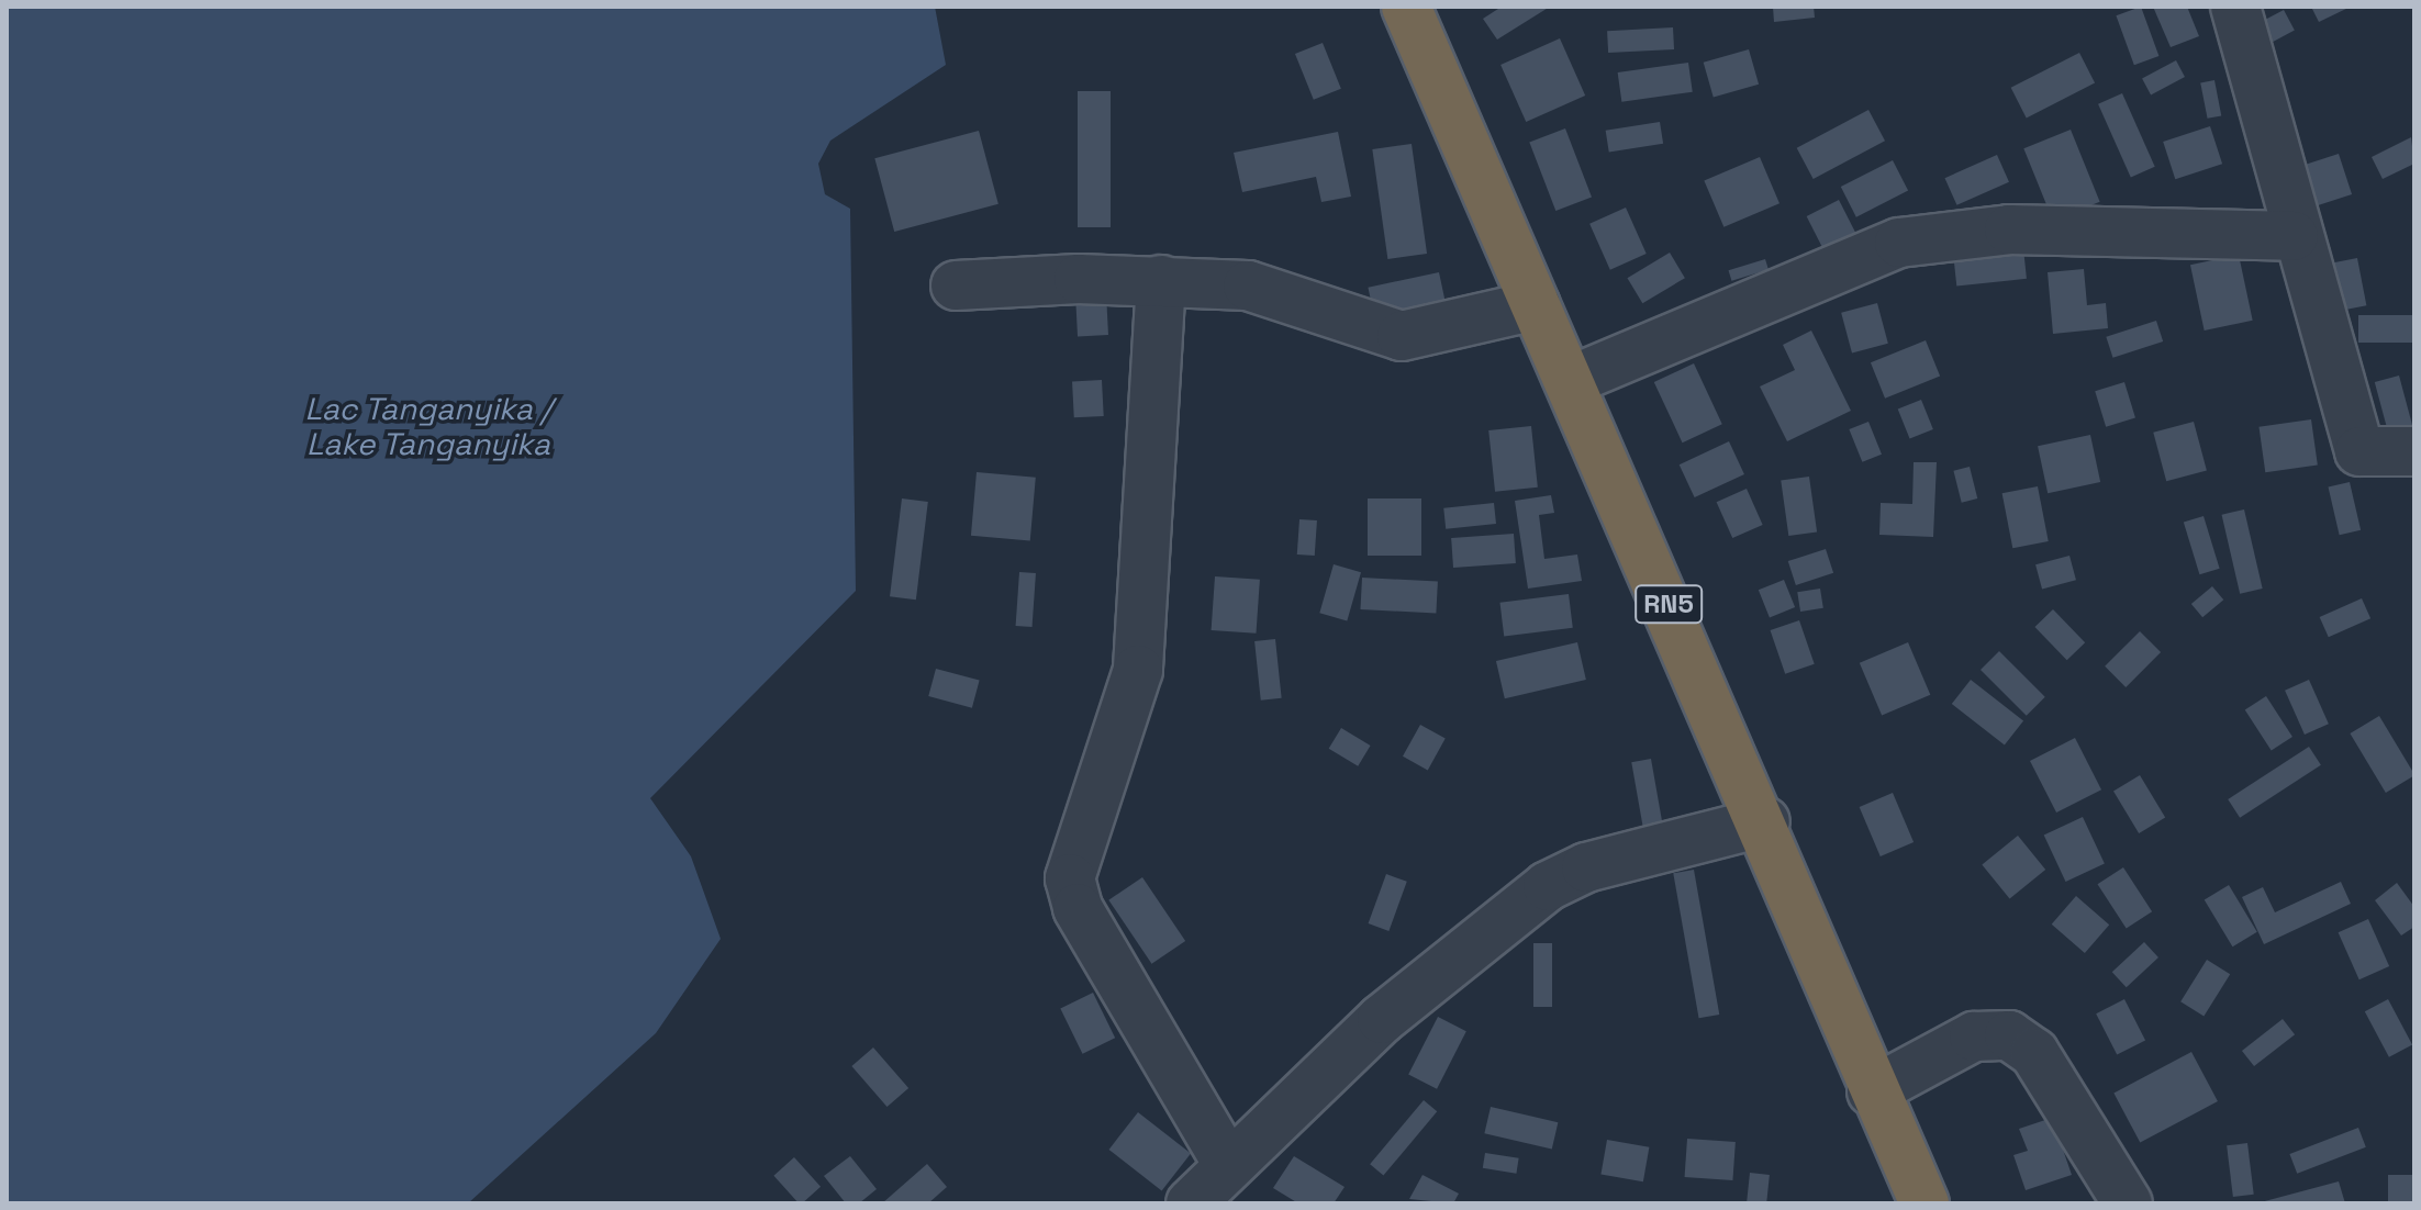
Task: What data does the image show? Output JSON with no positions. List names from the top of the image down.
{
  "streets": {
    "highway": ["RN5"]
  },
  "water": ["Lac Tanganyika / Lake Tanganyika"]
}
